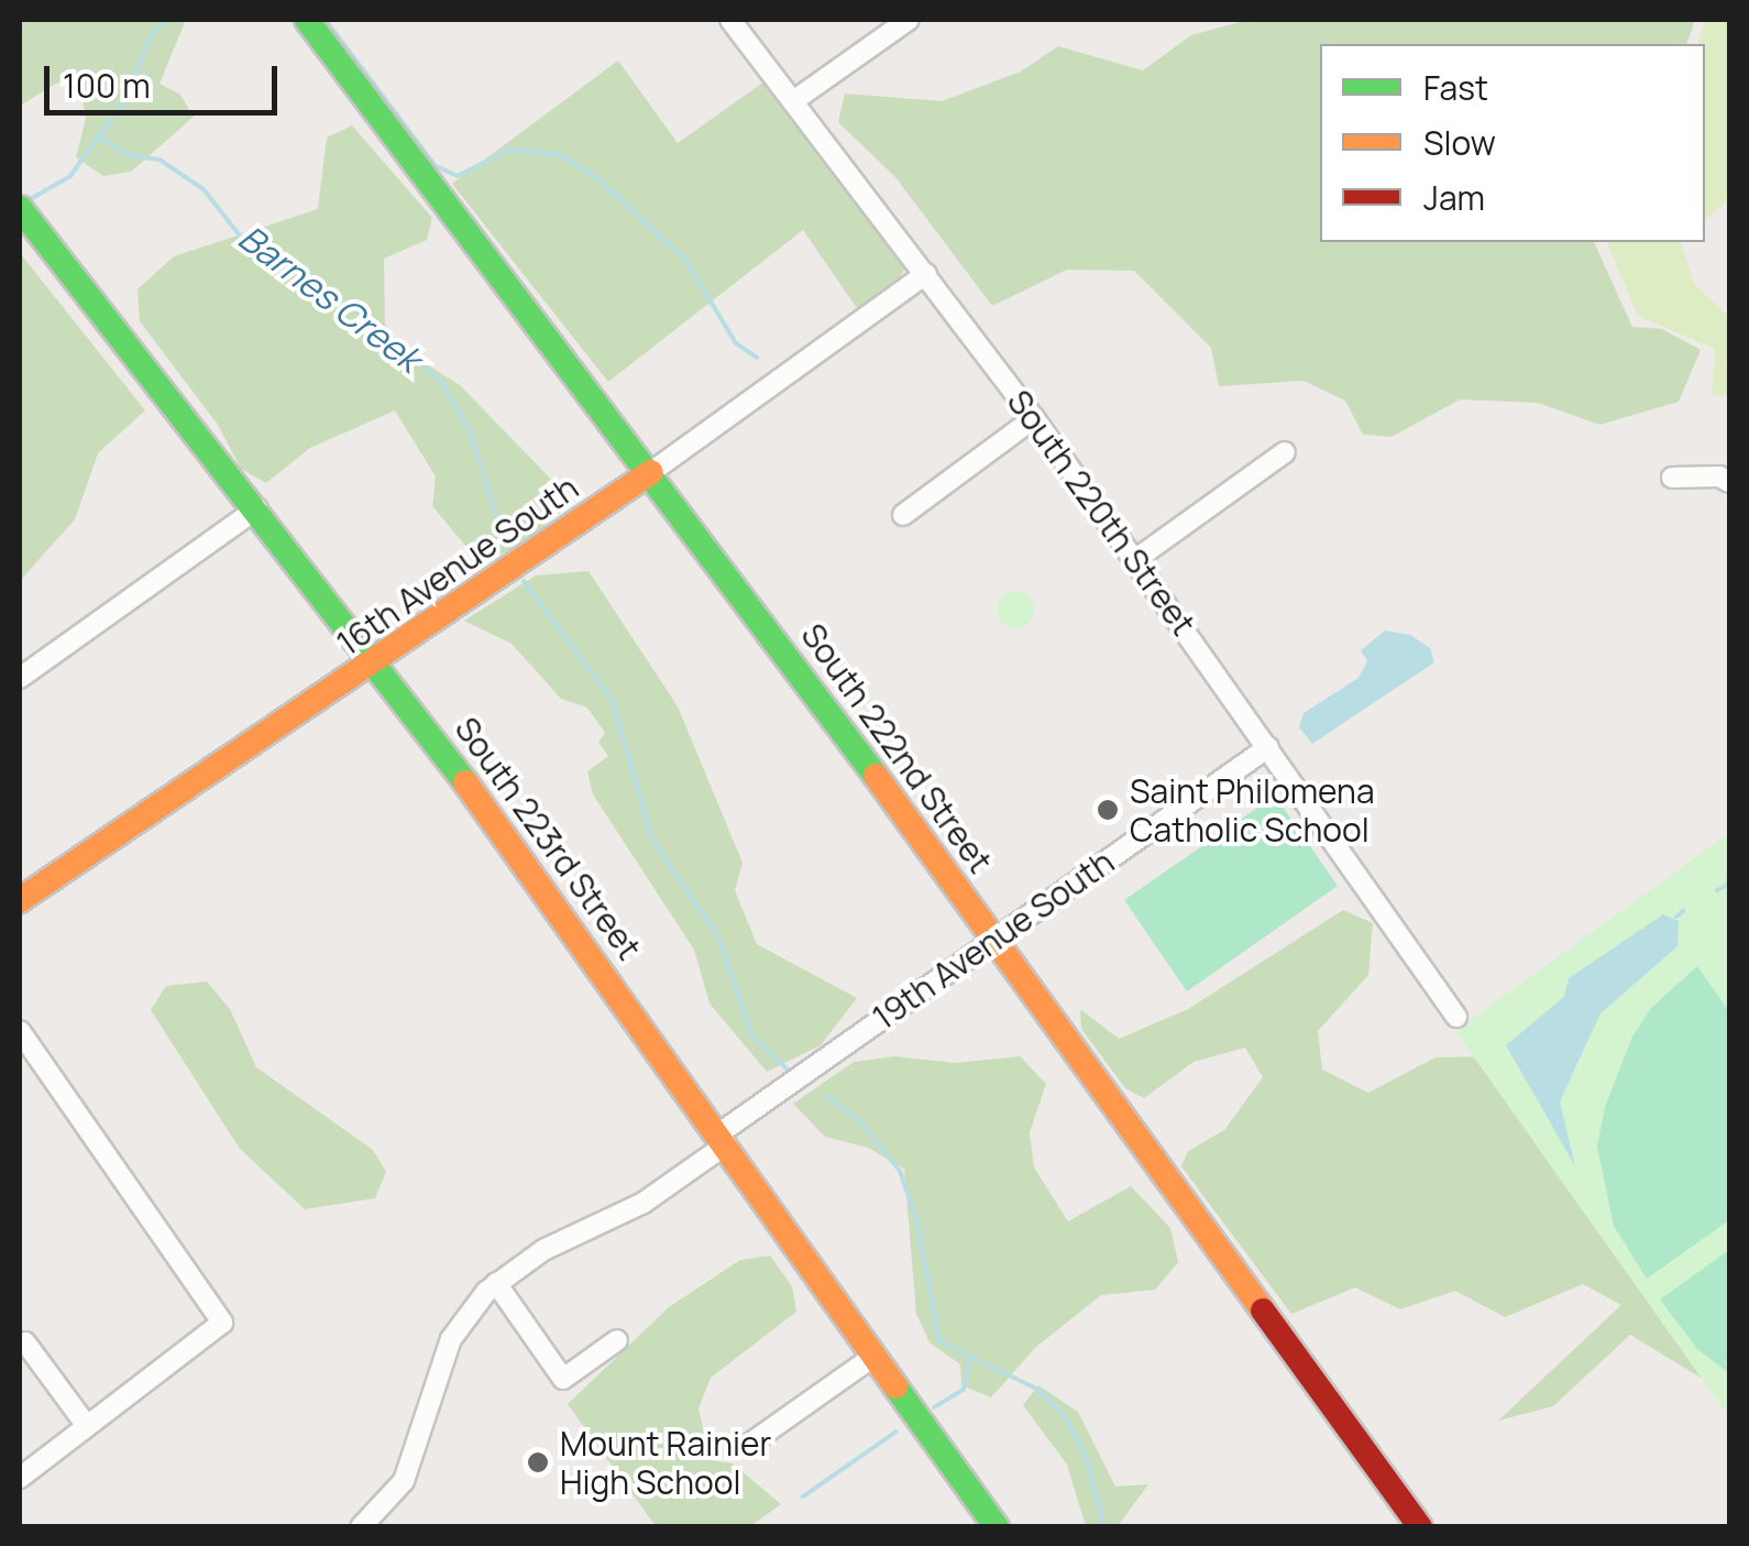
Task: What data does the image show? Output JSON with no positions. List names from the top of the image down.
{
  "streets": {
    "street": [
      "South 220th Street",
      "16th Avenue South",
      "South 222nd Street",
      "South 223rd Street",
      "19th Avenue South"
    ]
  },
  "crossings": [
    ["South 220th Street", "16th Avenue South"],
    ["South 220th Street", "19th Avenue South"],
    ["16th Avenue South", "South 222nd Street"],
    ["16th Avenue South", "South 223rd Street"],
    ["South 222nd Street", "19th Avenue South"],
    ["South 223rd Street", "19th Avenue South"]
  ],
  "water": ["Barnes Creek"],
  "places": ["Saint Philomena Catholic School", "Mount Rainier High School"],
  "legend": ["Fast", "Slow", "Jam"],
  "scale_bar": "100 m"
}
